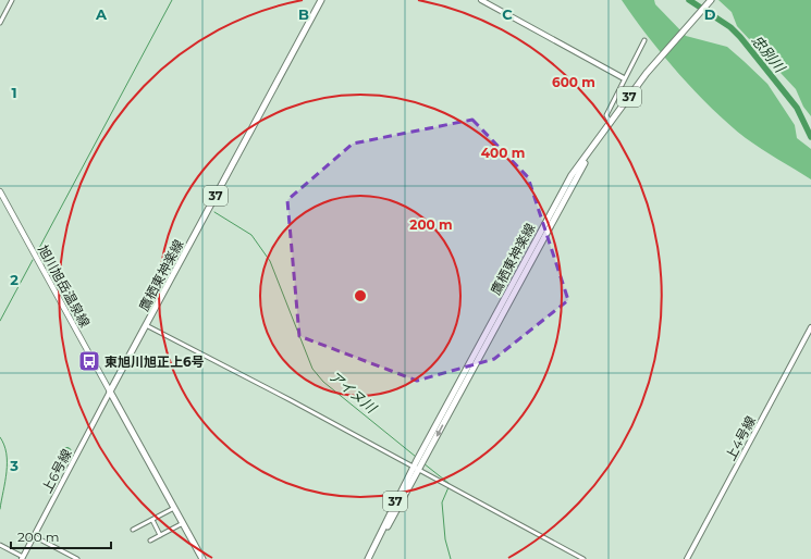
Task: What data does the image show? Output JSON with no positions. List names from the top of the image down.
{
  "streets": {
    "main road": ["37", "鷹栖東神楽線", "旭川旭岳温泉線"],
    "street": ["上4号線", "上6号線"]
  },
  "crossings": [
    ["鷹栖東神楽線", "旭川旭岳温泉線"],
    ["鷹栖東神楽線", "上6号線"],
    ["旭川旭岳温泉線", "上6号線"]
  ],
  "water": ["忠別川", "アイヌ川"],
  "places": {
    "bus stop": ["東旭川旭正上6号"]
  },
  "scale_bar": "200 m",
  "grid": {
    "columns": [
      "A",
      "B",
      "C",
      "D"
    ],
    "rows": ["1", "2", "3"]
  },
  "rings": ["600 m", "400 m", "200 m"]
}
